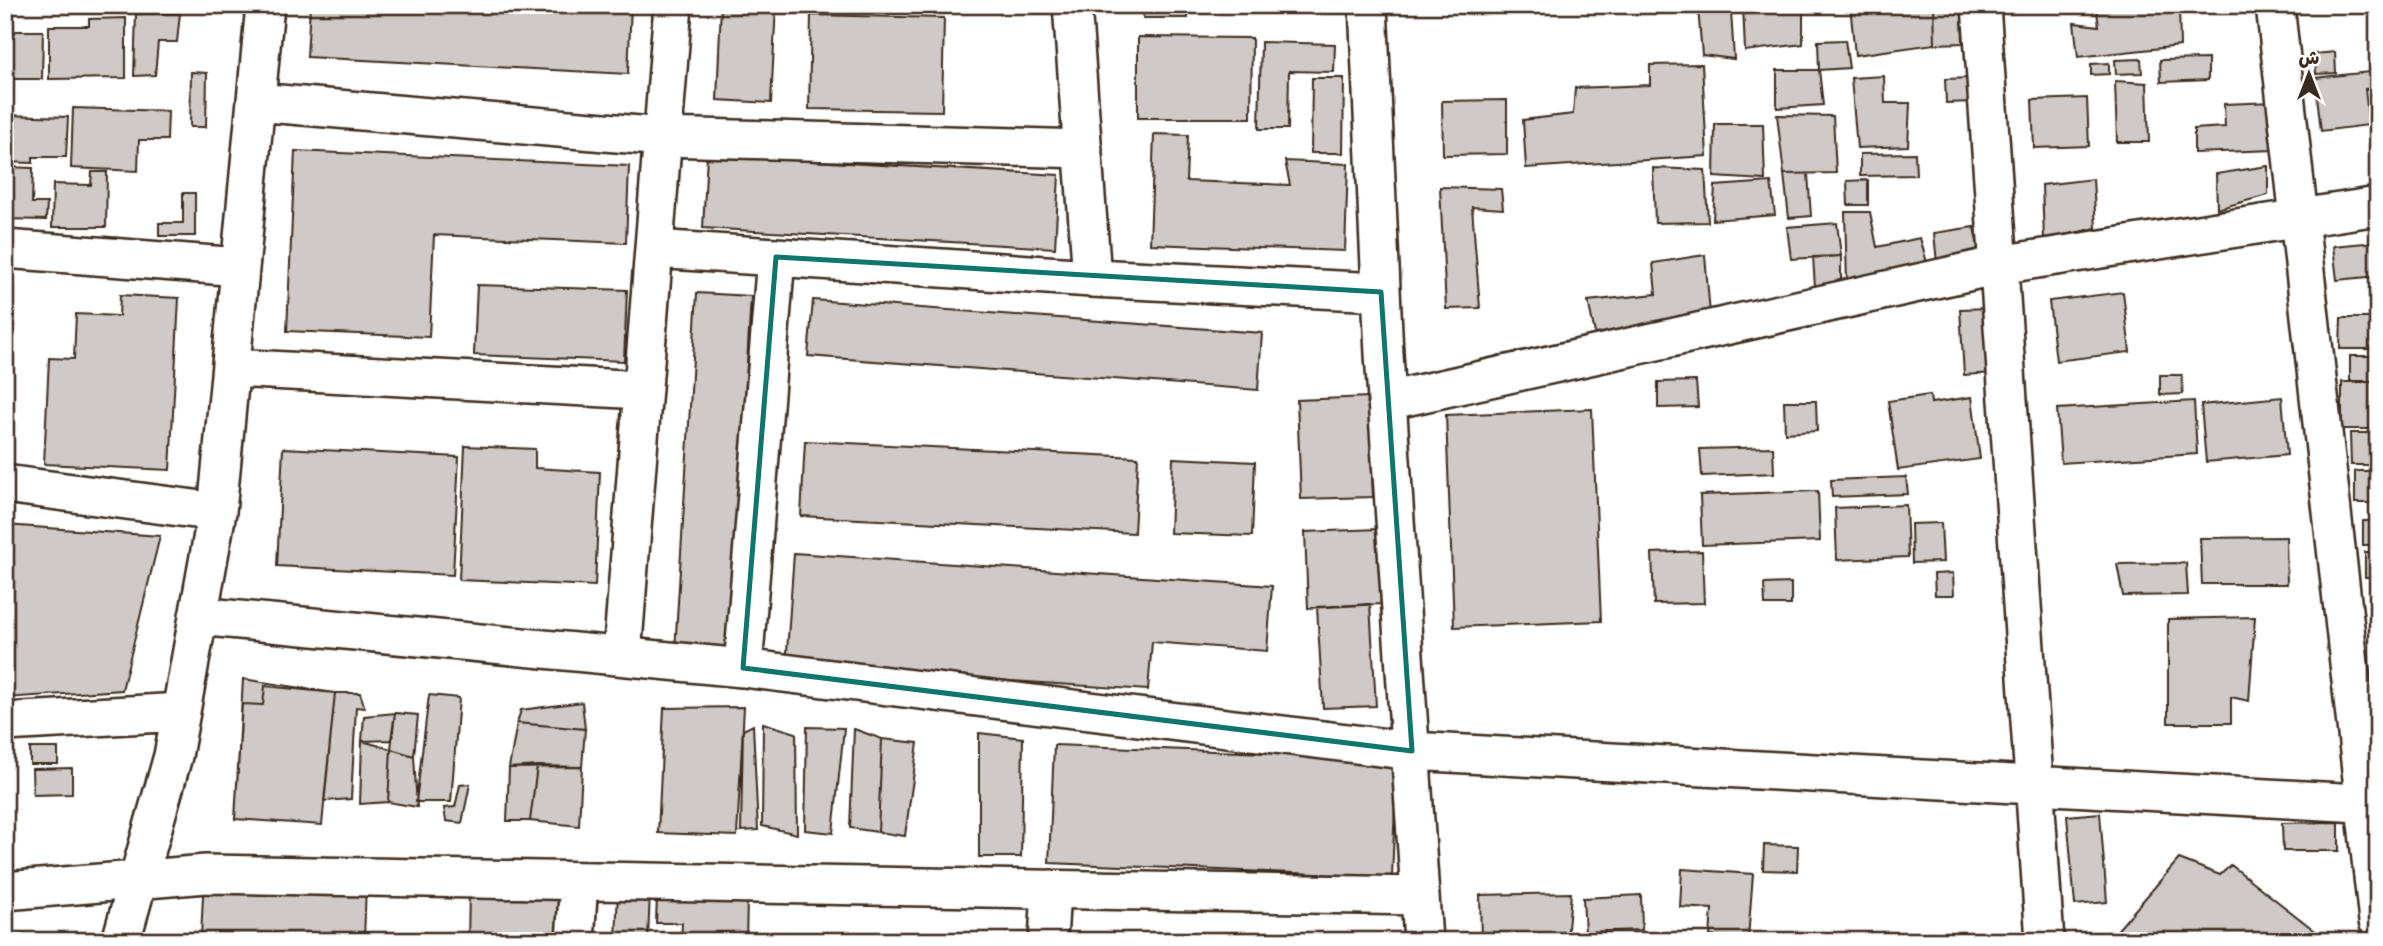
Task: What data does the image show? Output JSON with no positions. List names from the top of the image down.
{
  "north": "top"
}
